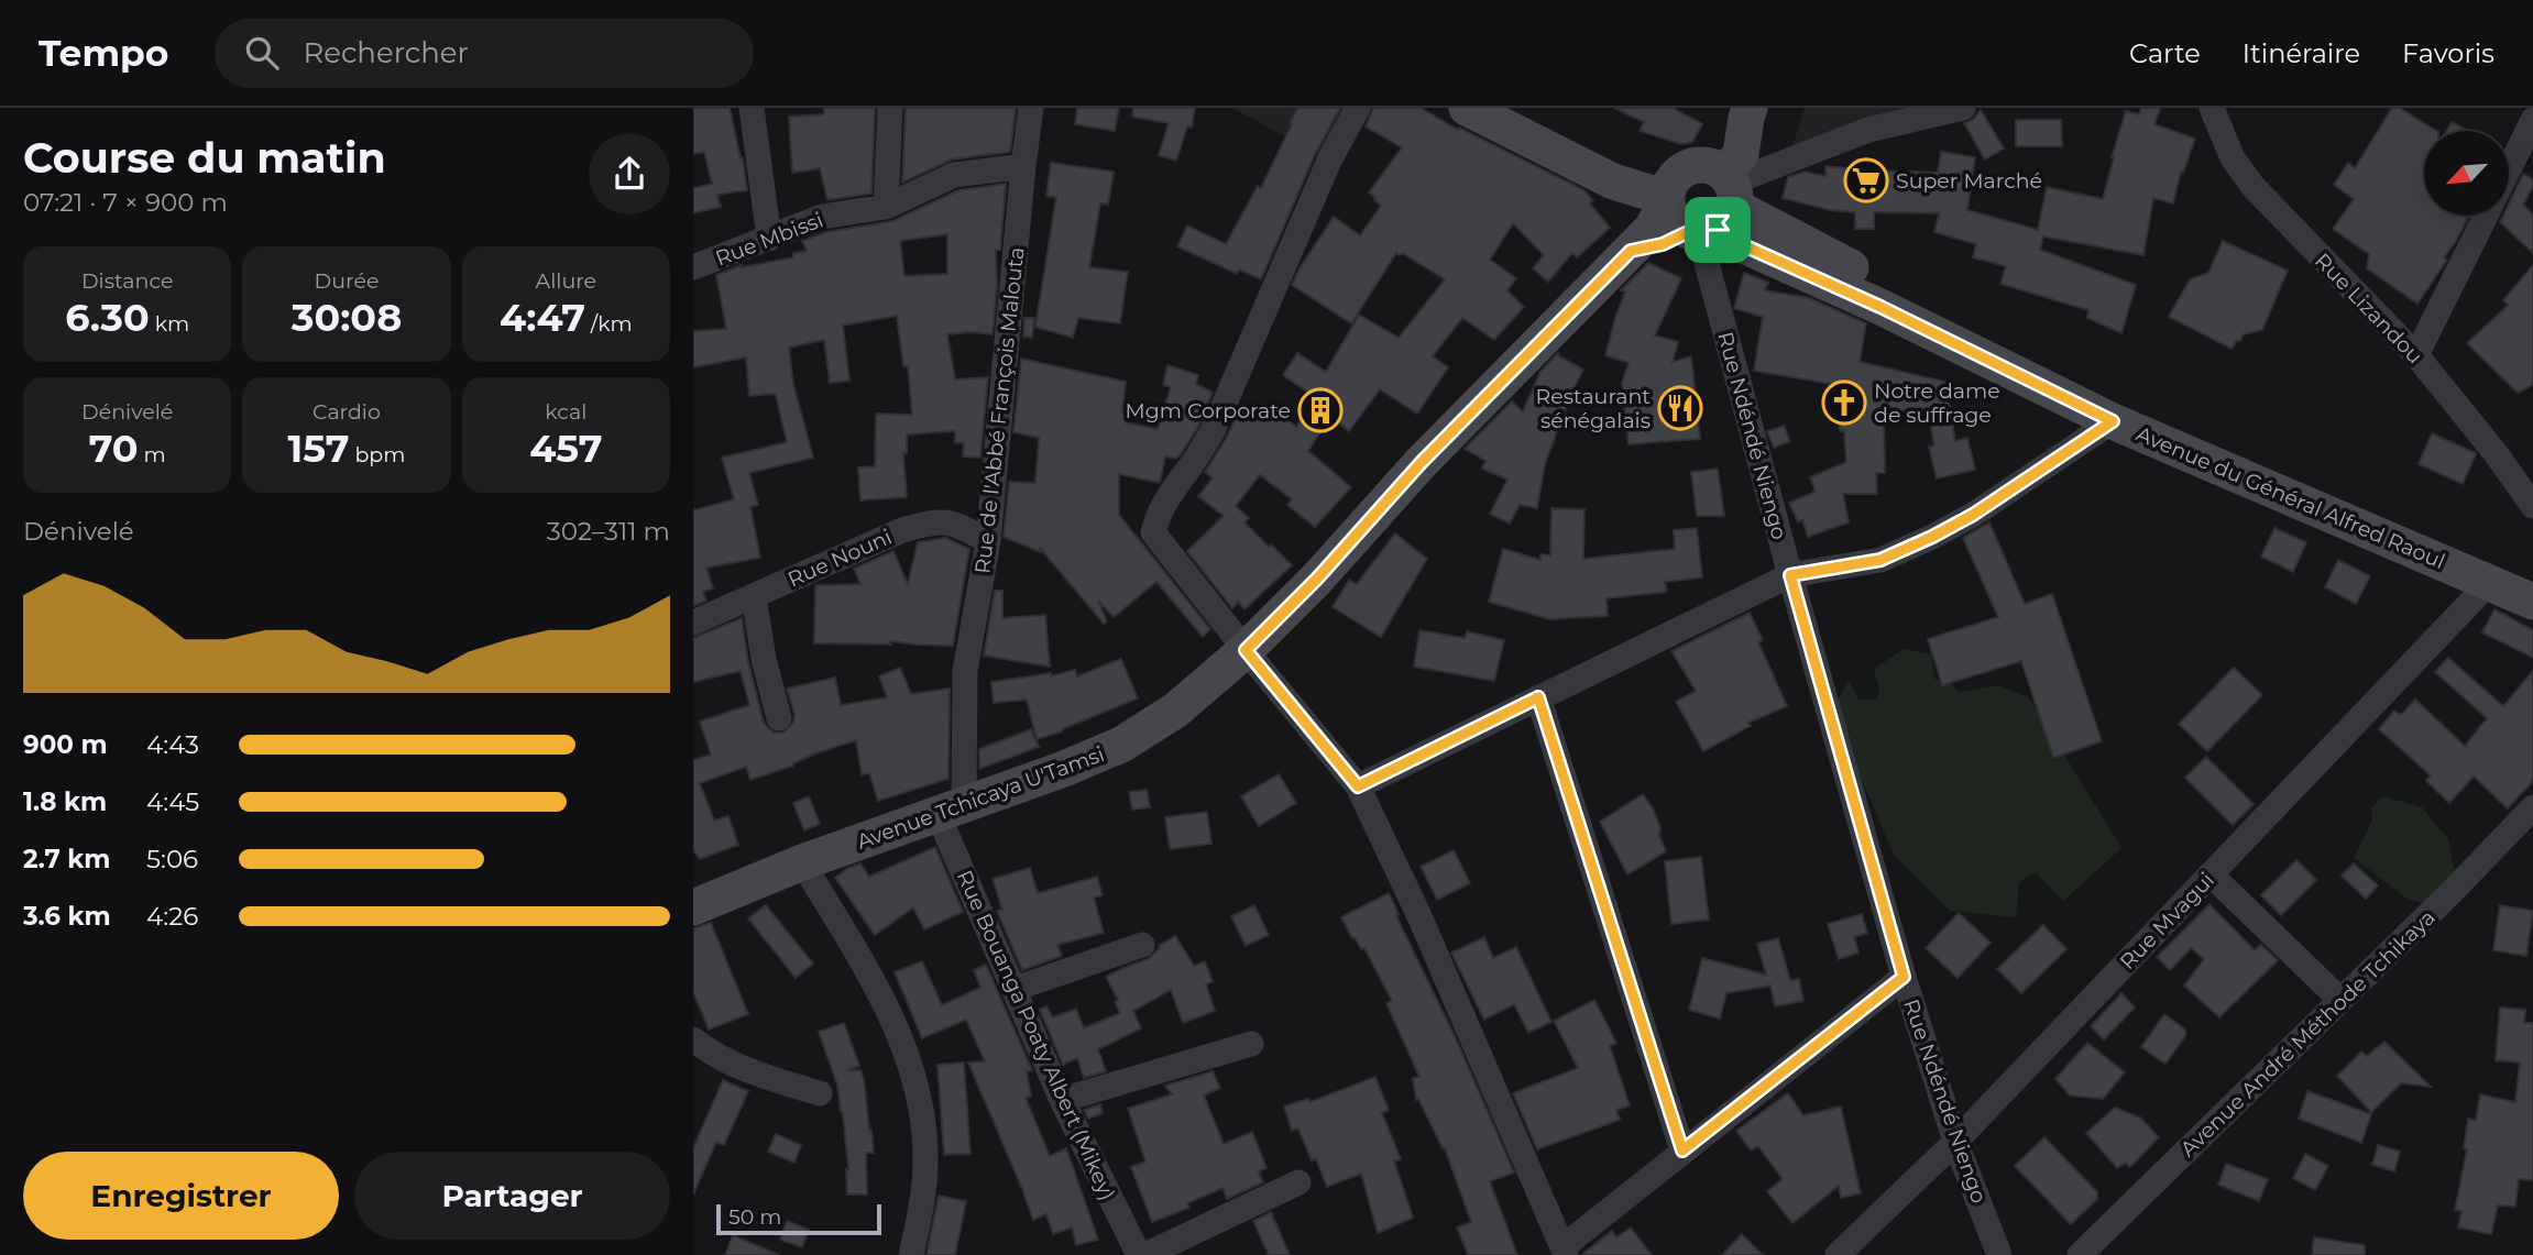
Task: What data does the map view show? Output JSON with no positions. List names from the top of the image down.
{
  "streets": {
    "street": [
      "Rue Mbissi",
      "Rue Lizandou",
      "Rue de l'Abbé François Malouta",
      "Rue Ndéndé Niengo",
      "Avenue du Général Alfred Raoul",
      "Rue Nouni",
      "Avenue Tchicaya U'Tamsi",
      "Rue Mvagui",
      "Avenue André Méthode Tchikaya",
      "Rue Bouanga Poaty Albert (Mikey)"
    ]
  },
  "crossings": [
    ["Rue Mbissi", "Rue de l'Abbé François Malouta"],
    ["Rue de l'Abbé François Malouta", "Rue Nouni"],
    ["Rue de l'Abbé François Malouta", "Avenue Tchicaya U'Tamsi"],
    ["Rue de l'Abbé François Malouta", "Rue Bouanga Poaty Albert (Mikey)"],
    ["Rue Ndéndé Niengo", "Avenue du Général Alfred Raoul"],
    ["Rue Ndéndé Niengo", "Avenue Tchicaya U'Tamsi"],
    ["Rue Ndéndé Niengo", "Rue Mvagui"],
    ["Avenue du Général Alfred Raoul", "Avenue Tchicaya U'Tamsi"],
    ["Avenue du Général Alfred Raoul", "Rue Mvagui"],
    ["Avenue Tchicaya U'Tamsi", "Rue Bouanga Poaty Albert (Mikey)"]
  ],
  "places": {
    "supermarket": ["Super Marché"],
    "church": ["Notre dame de suffrage"],
    "restaurant": ["Restaurant sénégalais"],
    "building": ["Mgm Corporate"]
  },
  "scale_bar": "50 m",
  "north": "bottom left",
  "page": {
    "header": "Tempo",
    "search": "Rechercher",
    "nav": ["Carte", "Itinéraire", "Favoris"],
    "heading": ["Course du matin", "07:21 · 7 × 900 m"],
    "stats": [
      ["Distance", "6.30 km"],
      ["Durée", "30:08"],
      ["Allure", "4:47 /km"],
      ["Dénivelé", "70 m"],
      ["Cardio", "157 bpm"],
      ["kcal", "457"]
    ],
    "chart": ["Dénivelé", "302–311 m"],
    "list": [
      {
        "name": "900 m",
        "note": "4:43"
      },
      {
        "name": "1.8 km",
        "note": "4:45"
      },
      {
        "name": "2.7 km",
        "note": "5:06"
      },
      {
        "name": "3.6 km",
        "note": "4:26"
      }
    ],
    "buttons": ["Enregistrer", "Partager"],
    "scale": "50 m"
  }
}
